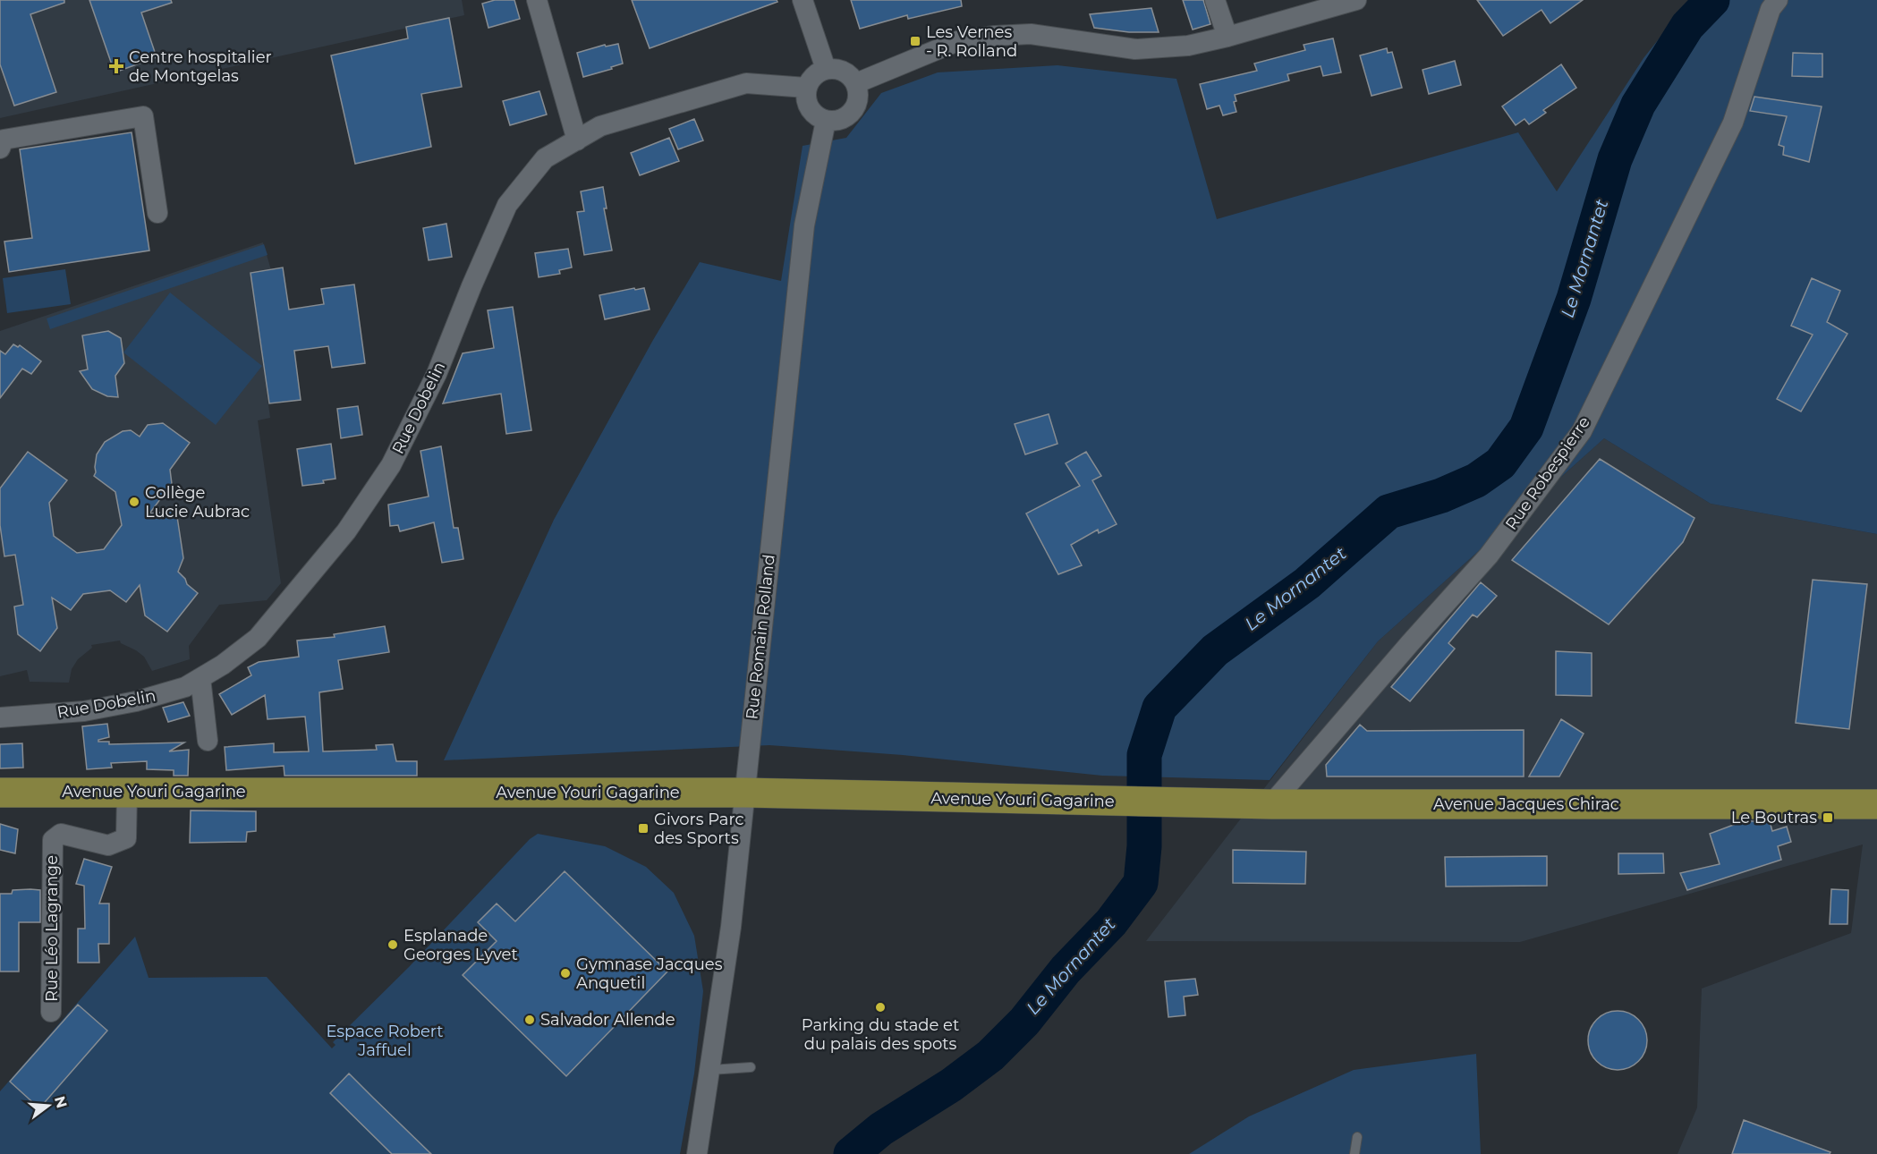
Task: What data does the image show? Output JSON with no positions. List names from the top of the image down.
{
  "streets": {
    "main road": ["Avenue Youri Gagarine", "Avenue Jacques Chirac"],
    "street": [
      "Rue Dobelin",
      "Rue Robespierre",
      "Rue Romain Rolland",
      "Rue Léo Lagrange"
    ]
  },
  "crossings": [
    ["Rue Dobelin", "Rue Romain Rolland"],
    ["Rue Robespierre", "Avenue Jacques Chirac"],
    ["Rue Romain Rolland", "Avenue Youri Gagarine"],
    ["Avenue Youri Gagarine", "Avenue Jacques Chirac"],
    ["Avenue Youri Gagarine", "Rue Léo Lagrange"]
  ],
  "water": ["Le Mornantet"],
  "parks": ["Espace Robert Jaffuel"],
  "places": {
    "transit": ["Les Vernes - R. Rolland", "Le Boutras", "Givors Parc des Sports"],
    "health": ["Centre hospitalier de Montgelas"],
    "other": [
      "Collège Lucie Aubrac",
      "Esplanade Georges Lyvet",
      "Gymnase Jacques Anquetil",
      "Parking du stade et du palais des spots",
      "Salvador Allende"
    ]
  },
  "north": "right"
}
